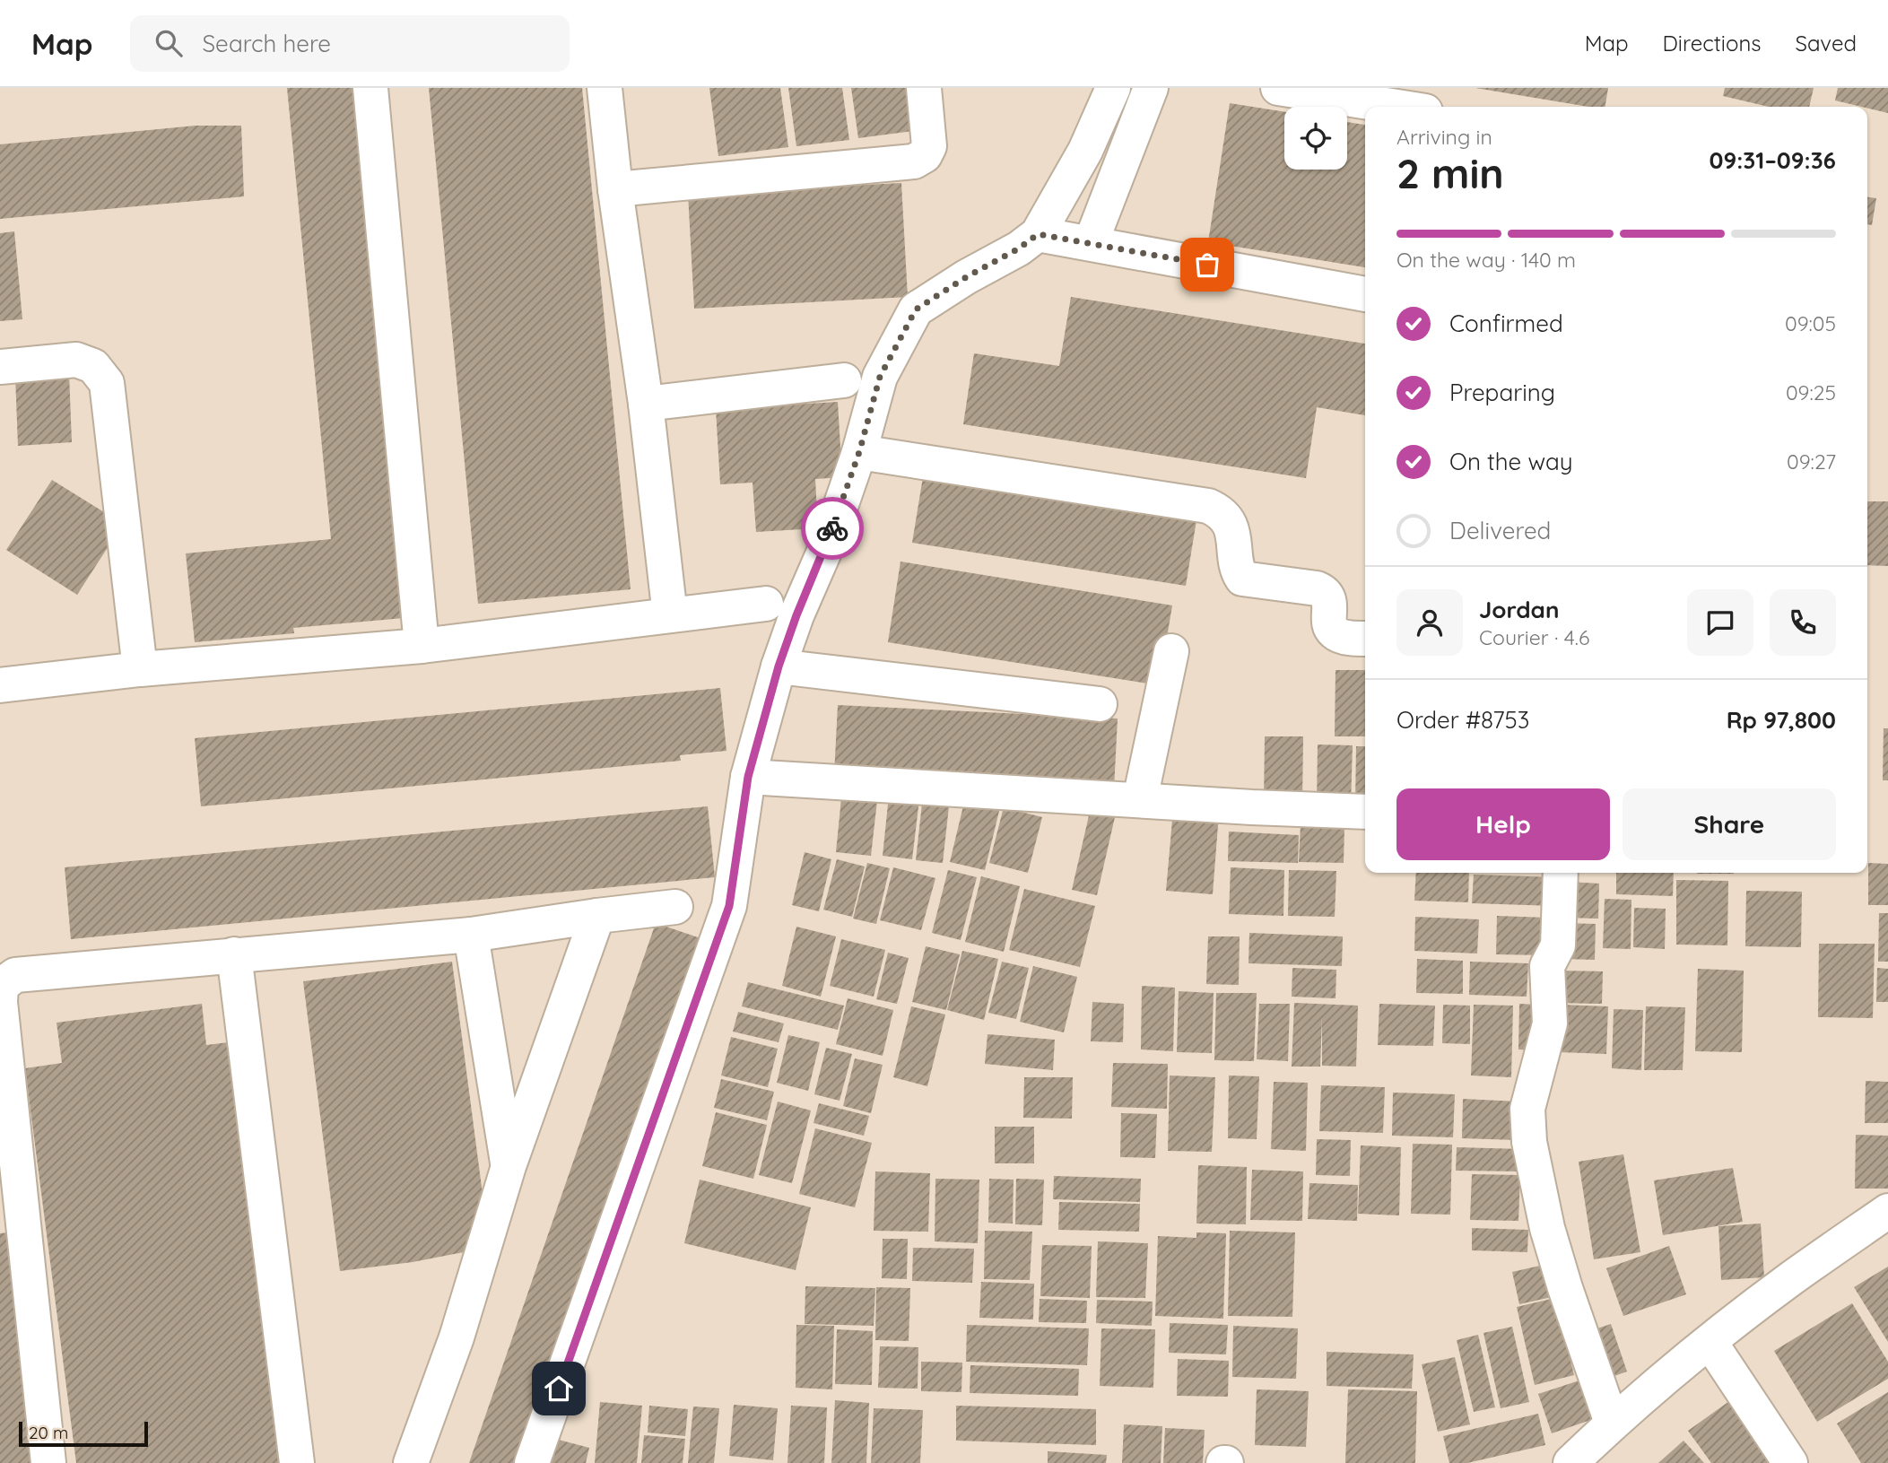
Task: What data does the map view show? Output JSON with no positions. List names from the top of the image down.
{
  "scale_bar": "20 m",
  "page": {
    "header": "Map",
    "search": "Search here",
    "nav": ["Map", "Directions", "Saved"],
    "heading": ["2 min", "Arriving in", "09:31–09:36"],
    "panel": [
      "Jordan",
      "Courier · 4.6",
      "Order #8753",
      "Rp 97,800"
    ],
    "bar": "On the way · 140 m",
    "list": [
      ["Confirmed", "09:05"],
      ["Preparing", "09:25"],
      ["On the way", "09:27"],
      "Delivered"
    ],
    "buttons": ["Help", "Share"],
    "scale": "20 m"
  }
}
